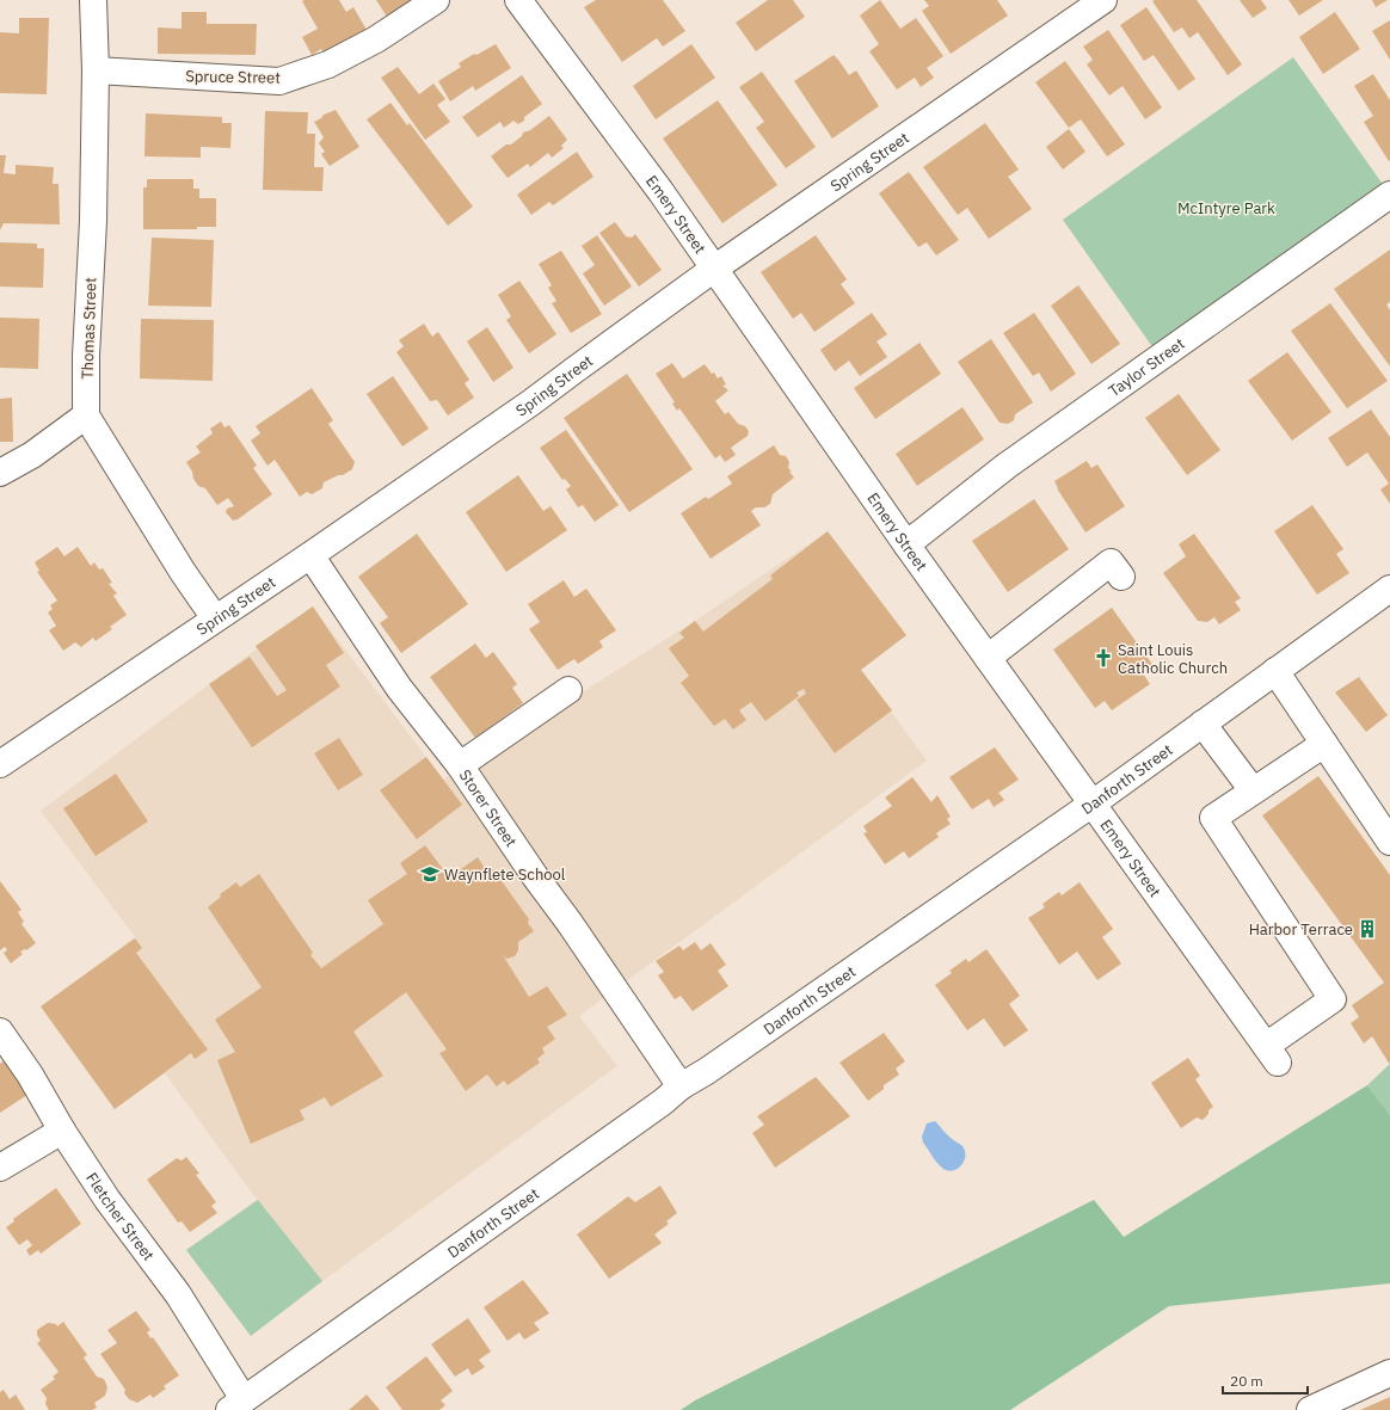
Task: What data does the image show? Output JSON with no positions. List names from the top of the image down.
{
  "streets": {
    "street": [
      "Spruce Street",
      "Spring Street",
      "Emery Street",
      "Thomas Street",
      "Taylor Street",
      "Danforth Street",
      "Storer Street",
      "Fletcher Street"
    ]
  },
  "crossings": [
    ["Spruce Street", "Thomas Street"],
    ["Spring Street", "Emery Street"],
    ["Spring Street", "Storer Street"],
    ["Emery Street", "Taylor Street"],
    ["Emery Street", "Danforth Street"],
    ["Danforth Street", "Storer Street"],
    ["Danforth Street", "Fletcher Street"]
  ],
  "parks": ["McIntyre Park"],
  "places": {
    "church": ["Saint Louis Catholic Church"],
    "school or university": ["Waynflete School"],
    "building": ["Harbor Terrace"]
  },
  "scale_bar": "20 m"
}
